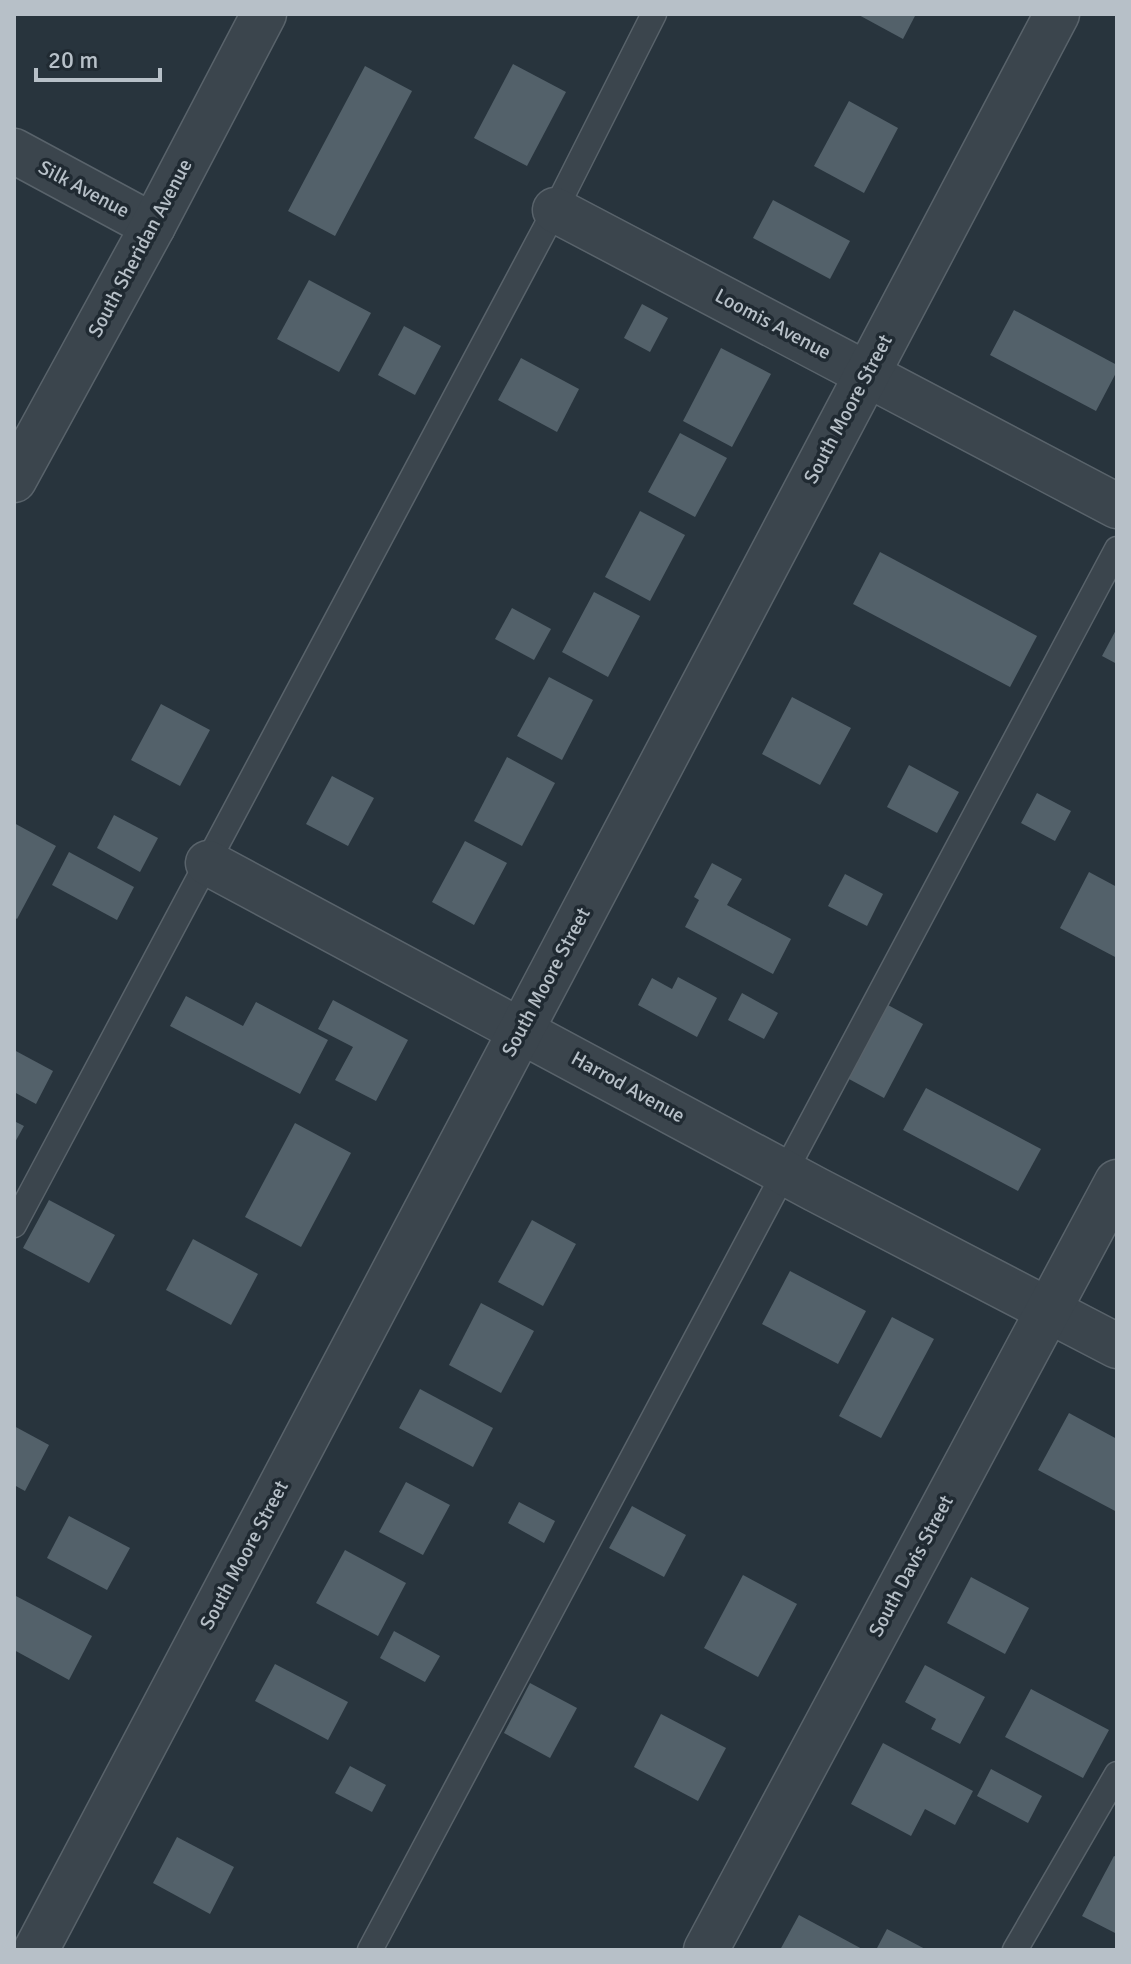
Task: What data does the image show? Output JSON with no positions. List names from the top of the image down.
{
  "streets": {
    "street": [
      "Silk Avenue",
      "South Sheridan Avenue",
      "Loomis Avenue",
      "South Moore Street",
      "Harrod Avenue",
      "South Davis Street"
    ]
  },
  "crossings": [
    ["Silk Avenue", "South Sheridan Avenue"],
    ["Loomis Avenue", "South Moore Street"],
    ["South Moore Street", "Harrod Avenue"],
    ["Harrod Avenue", "South Davis Street"]
  ],
  "scale_bar": "20 m"
}
